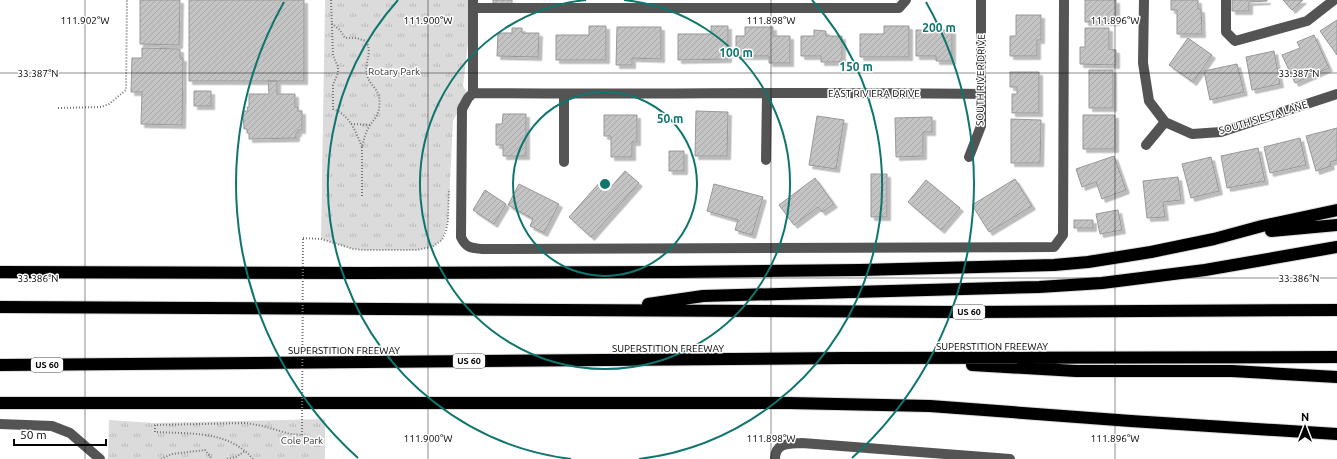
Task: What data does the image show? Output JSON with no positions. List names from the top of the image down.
{
  "streets": {
    "highway": ["US 60", "SUPERSTITION FREEWAY"],
    "street": ["SOUTH RIVER DRIVE", "EAST RIVIERA DRIVE", "SOUTH SIESTA LANE"]
  },
  "crossings": [
    ["SOUTH RIVER DRIVE", "EAST RIVIERA DRIVE"]
  ],
  "parks": ["Rotary Park", "Cole Park"],
  "scale_bar": "50 m",
  "north": "top",
  "coordinates": [
    "111.902°W",
    "111.900°W",
    "111.898°W",
    "111.896°W",
    "33.387°N",
    "33.386°N"
  ],
  "rings": [
    "200 m",
    "100 m",
    "150 m",
    "50 m"
  ]
}
